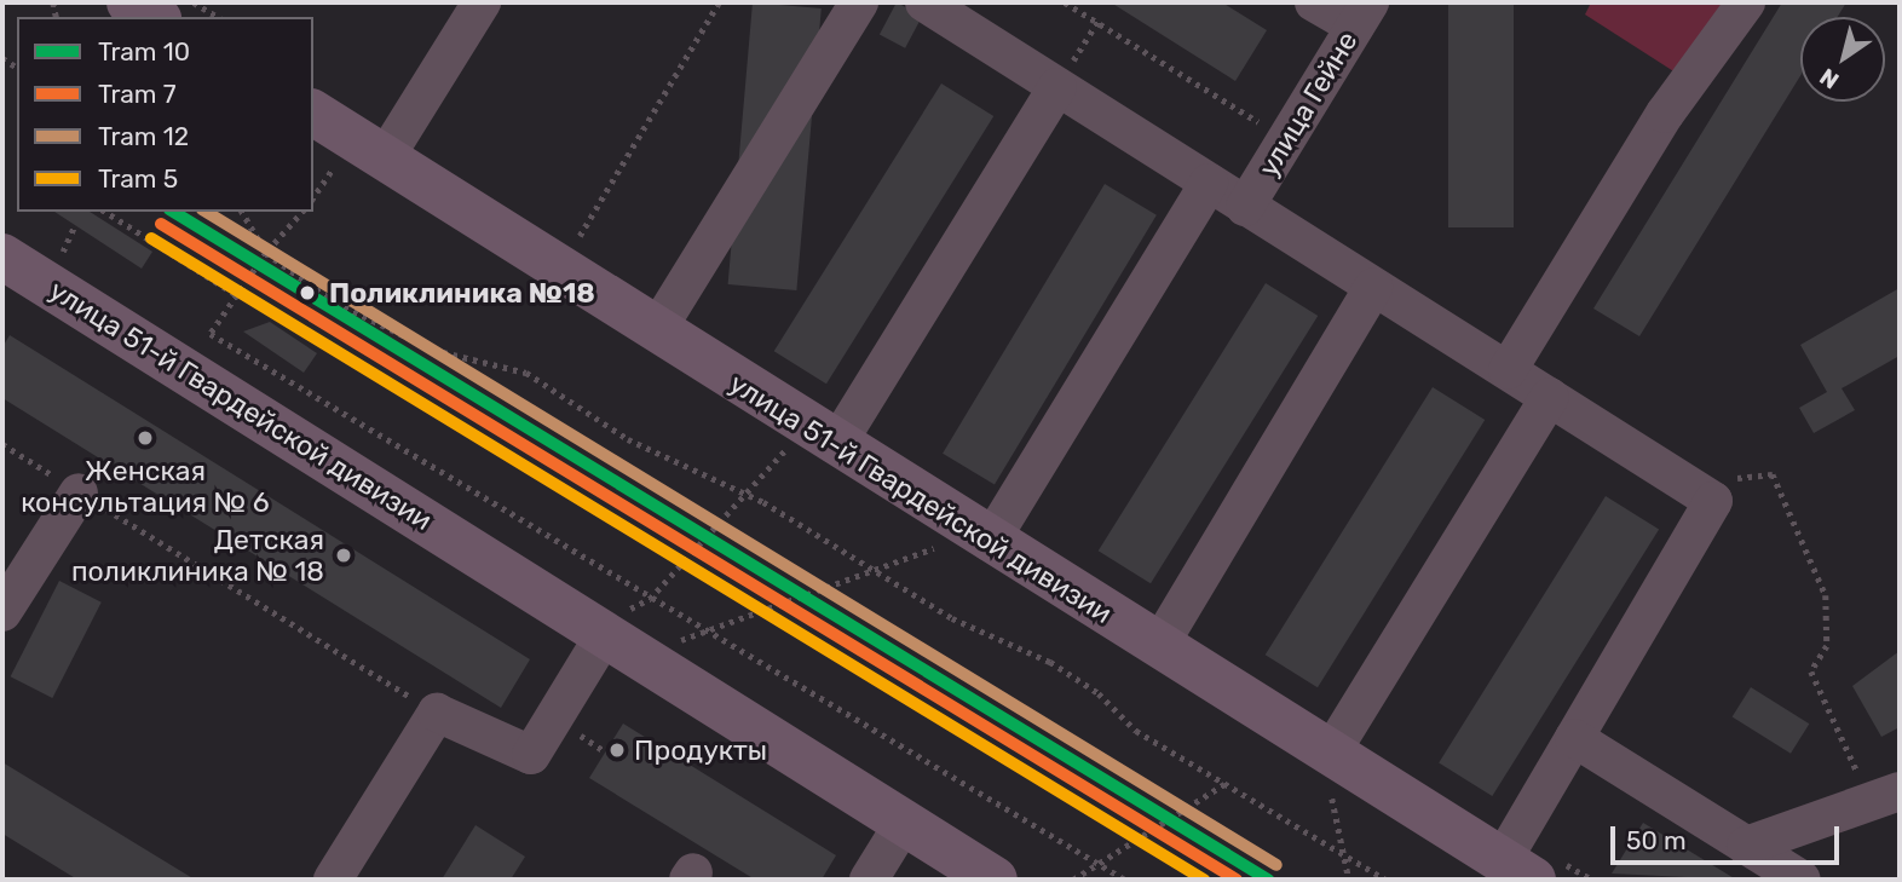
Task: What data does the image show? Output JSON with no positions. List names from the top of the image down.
{
  "streets": {
    "main road": ["улица 51-й Гвардейской дивизии"],
    "street": ["улица Гейне"]
  },
  "places": [
    "Поликлиника №18",
    "Женская консультация № 6",
    "Детская поликлиника № 18",
    "Продукты"
  ],
  "lines": [
    "tram line 10",
    "tram line 12",
    "tram line 7",
    "tram line 5"
  ],
  "legend": [
    "Tram 10",
    "Tram 7",
    "Tram 12",
    "Tram 5"
  ],
  "scale_bar": "50 m",
  "north": "bottom left"
}
